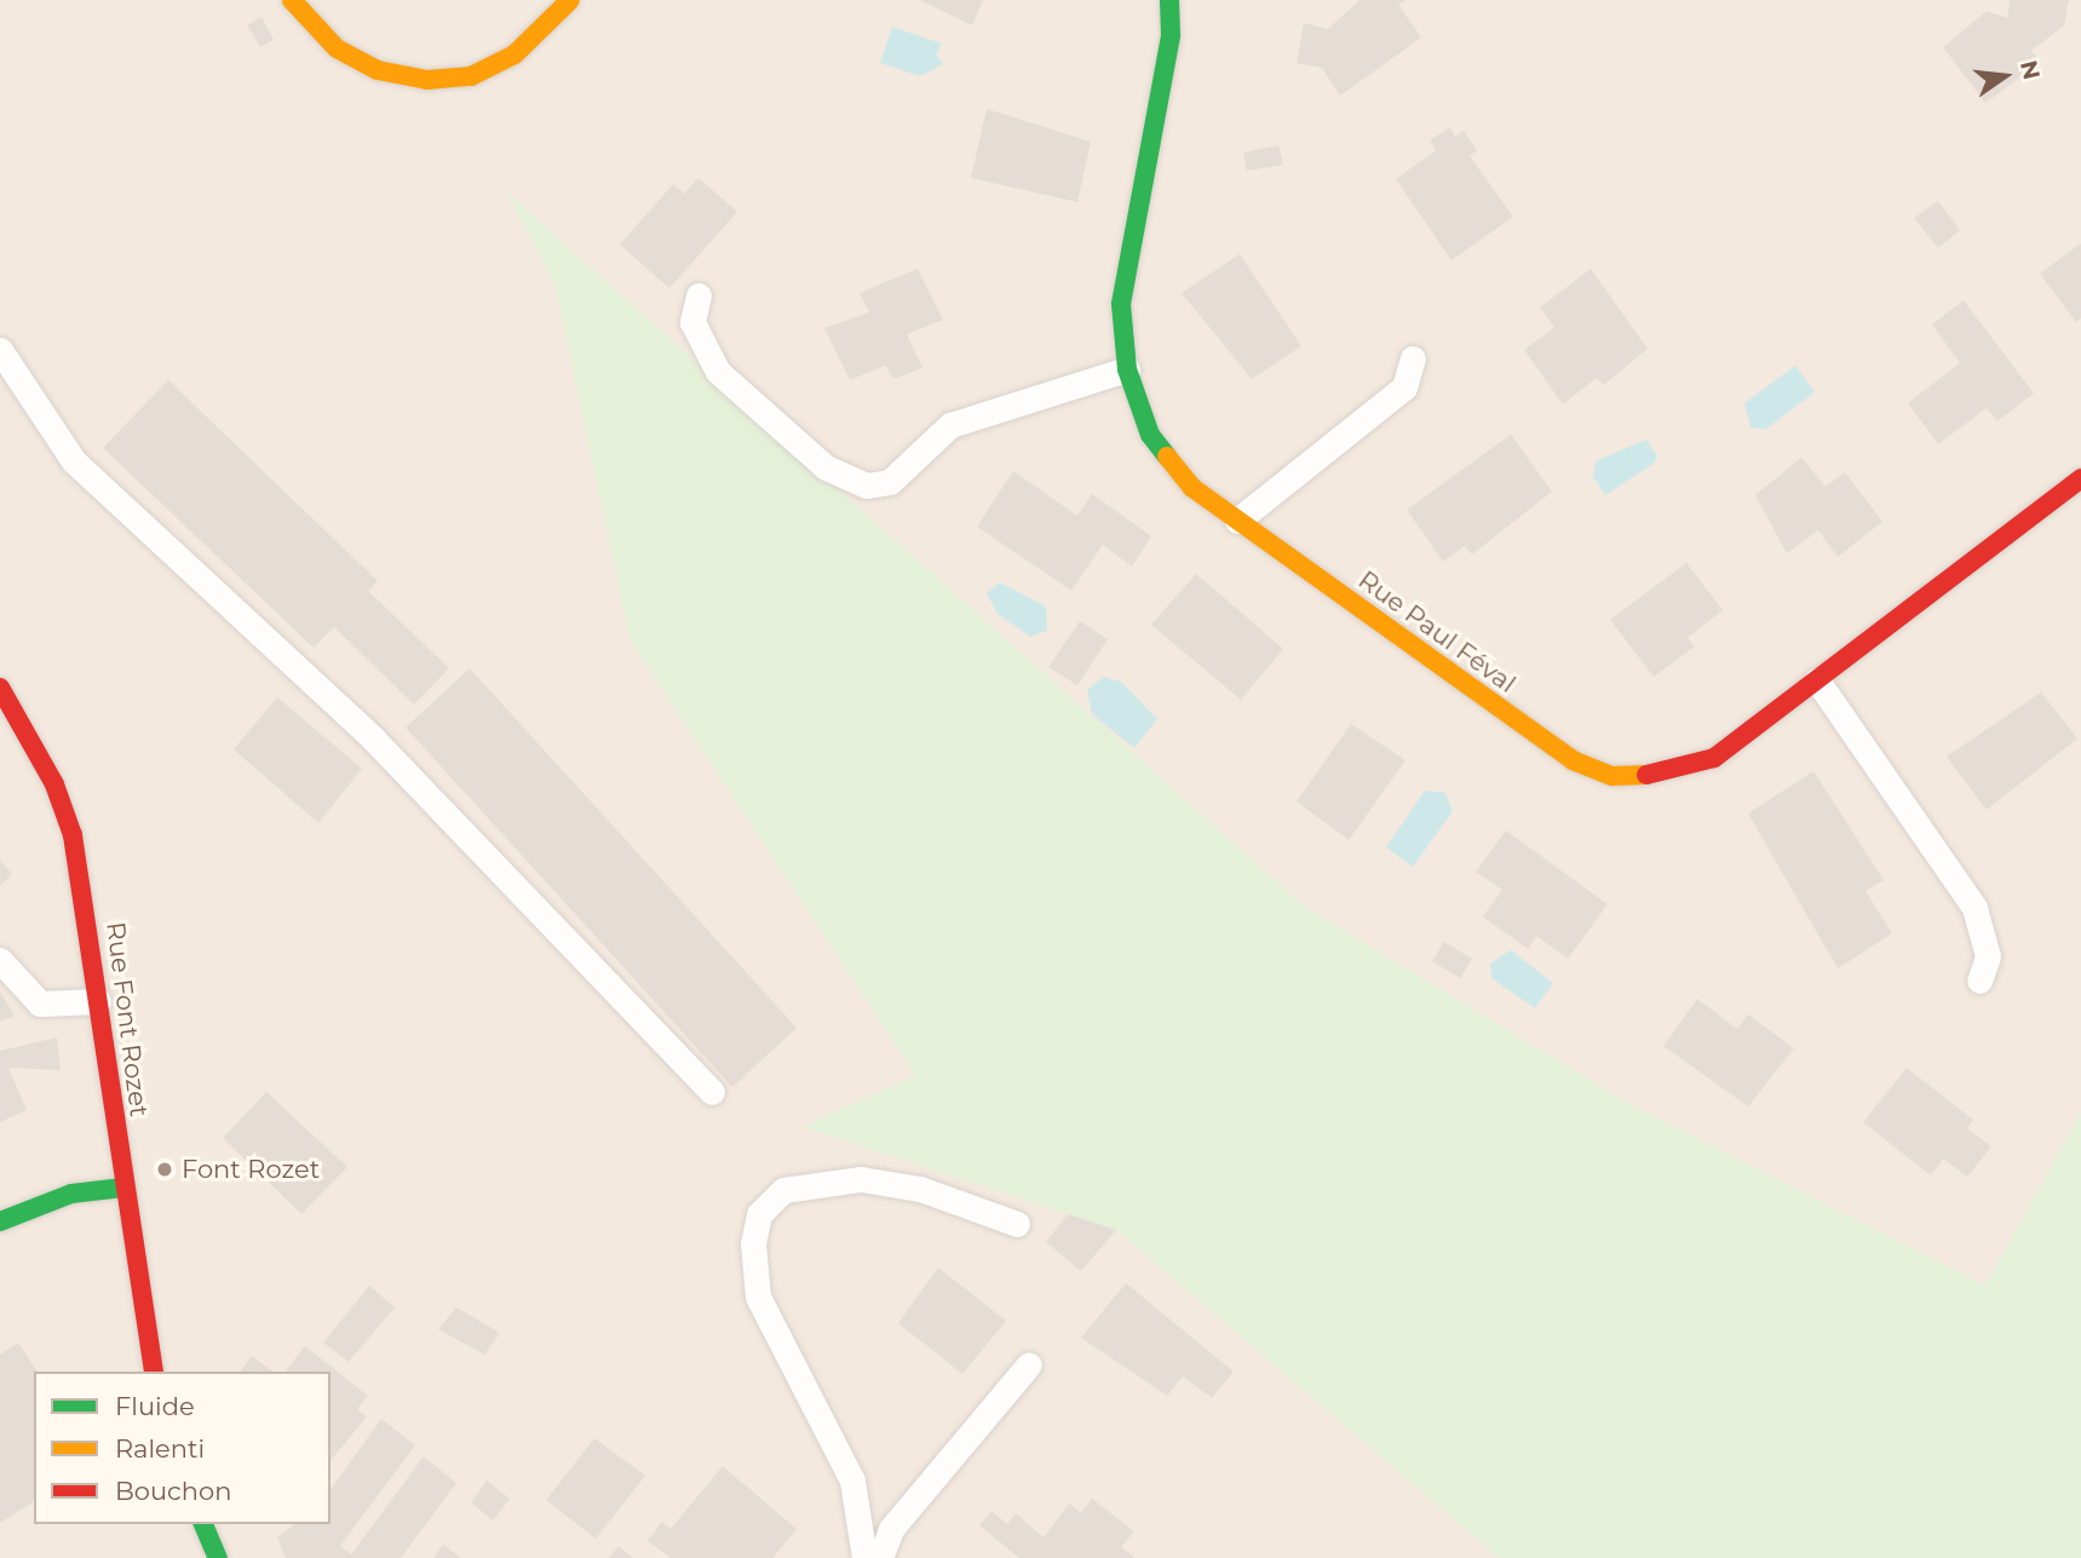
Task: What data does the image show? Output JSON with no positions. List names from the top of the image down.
{
  "streets": {
    "street": ["Rue Paul Féval", "Rue Font Rozet"]
  },
  "places": ["Font Rozet"],
  "legend": ["Fluide", "Ralenti", "Bouchon"],
  "north": "right"
}
